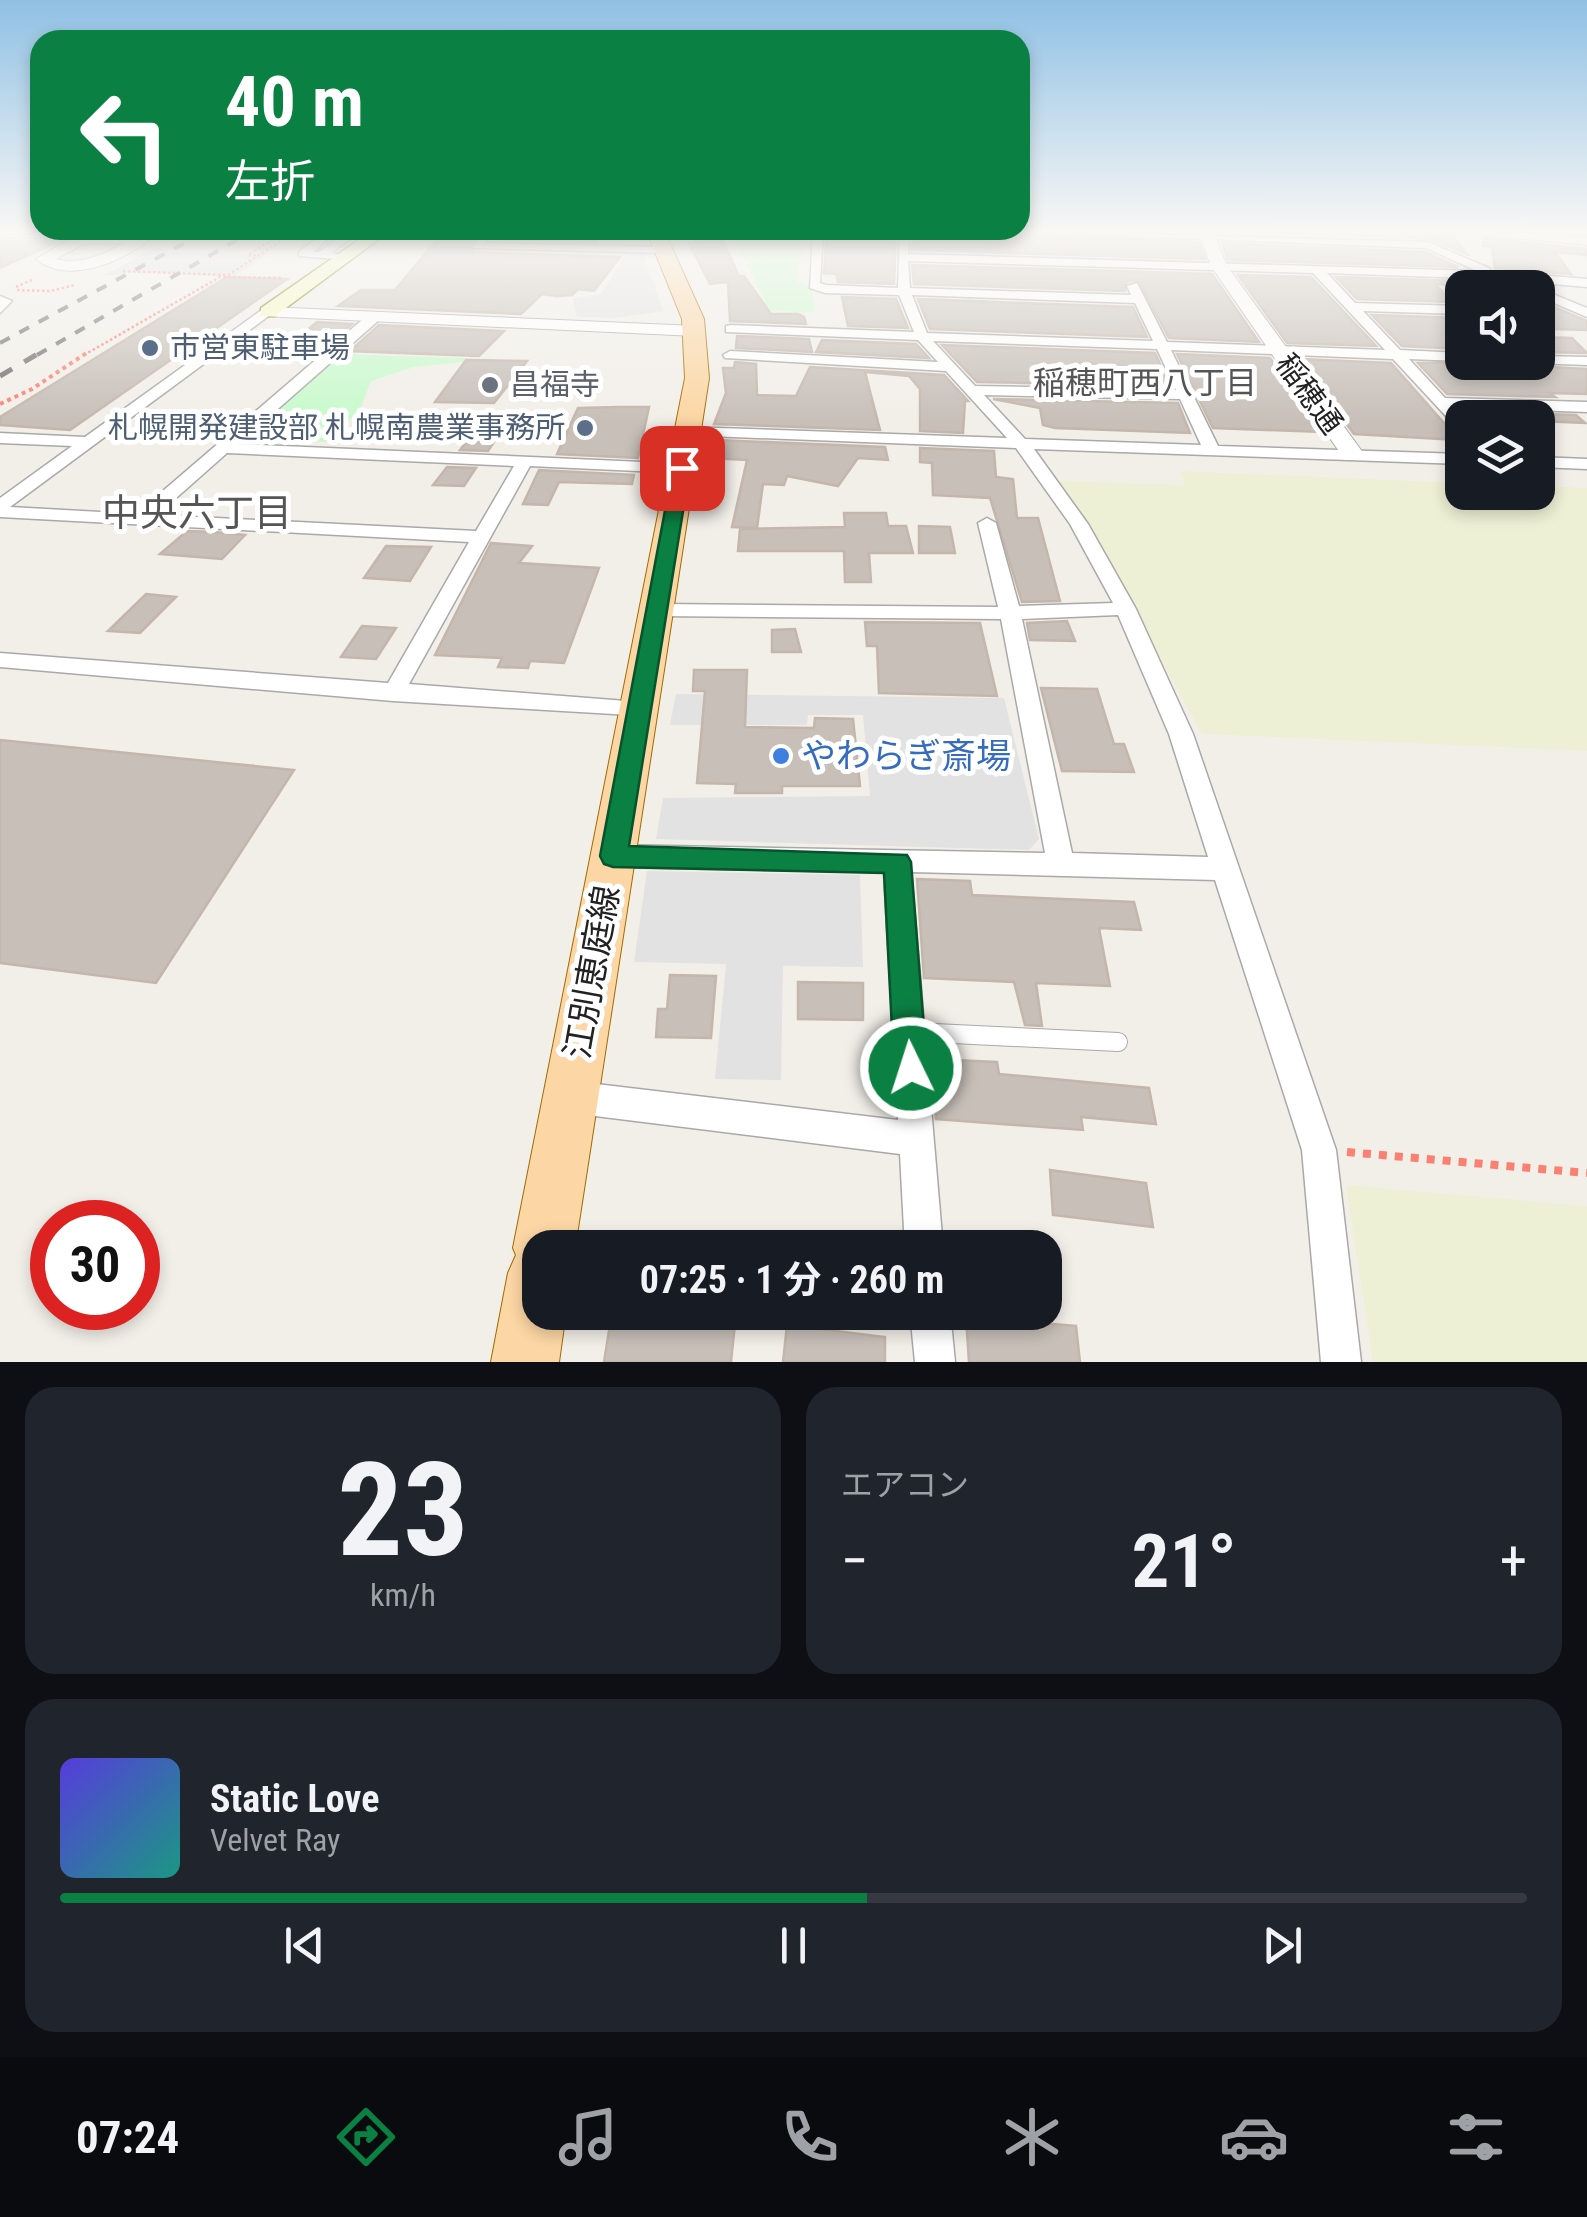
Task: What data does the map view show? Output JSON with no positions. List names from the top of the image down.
{
  "streets": {
    "main road": ["江別恵庭線"],
    "street": ["稲穂通"]
  },
  "districts": ["稲穂町西八丁目", "中央六丁目"],
  "places": [
    "市営東駐車場",
    "昌福寺",
    "札幌開発建設部 札幌南農業事務所",
    "やわらぎ斎場"
  ],
  "page": {
    "turn": ["40 m", "左折"],
    "limit": "30",
    "trip": "07:25 · 1 分 · 260 m",
    "tile": [
      ["23", "km/h"],
      "エアコン"
    ],
    "heat": ["−", "21°", "+"],
    "song": ["Static Love", "Velvet Ray"],
    "tabs": "07:24"
  }
}
